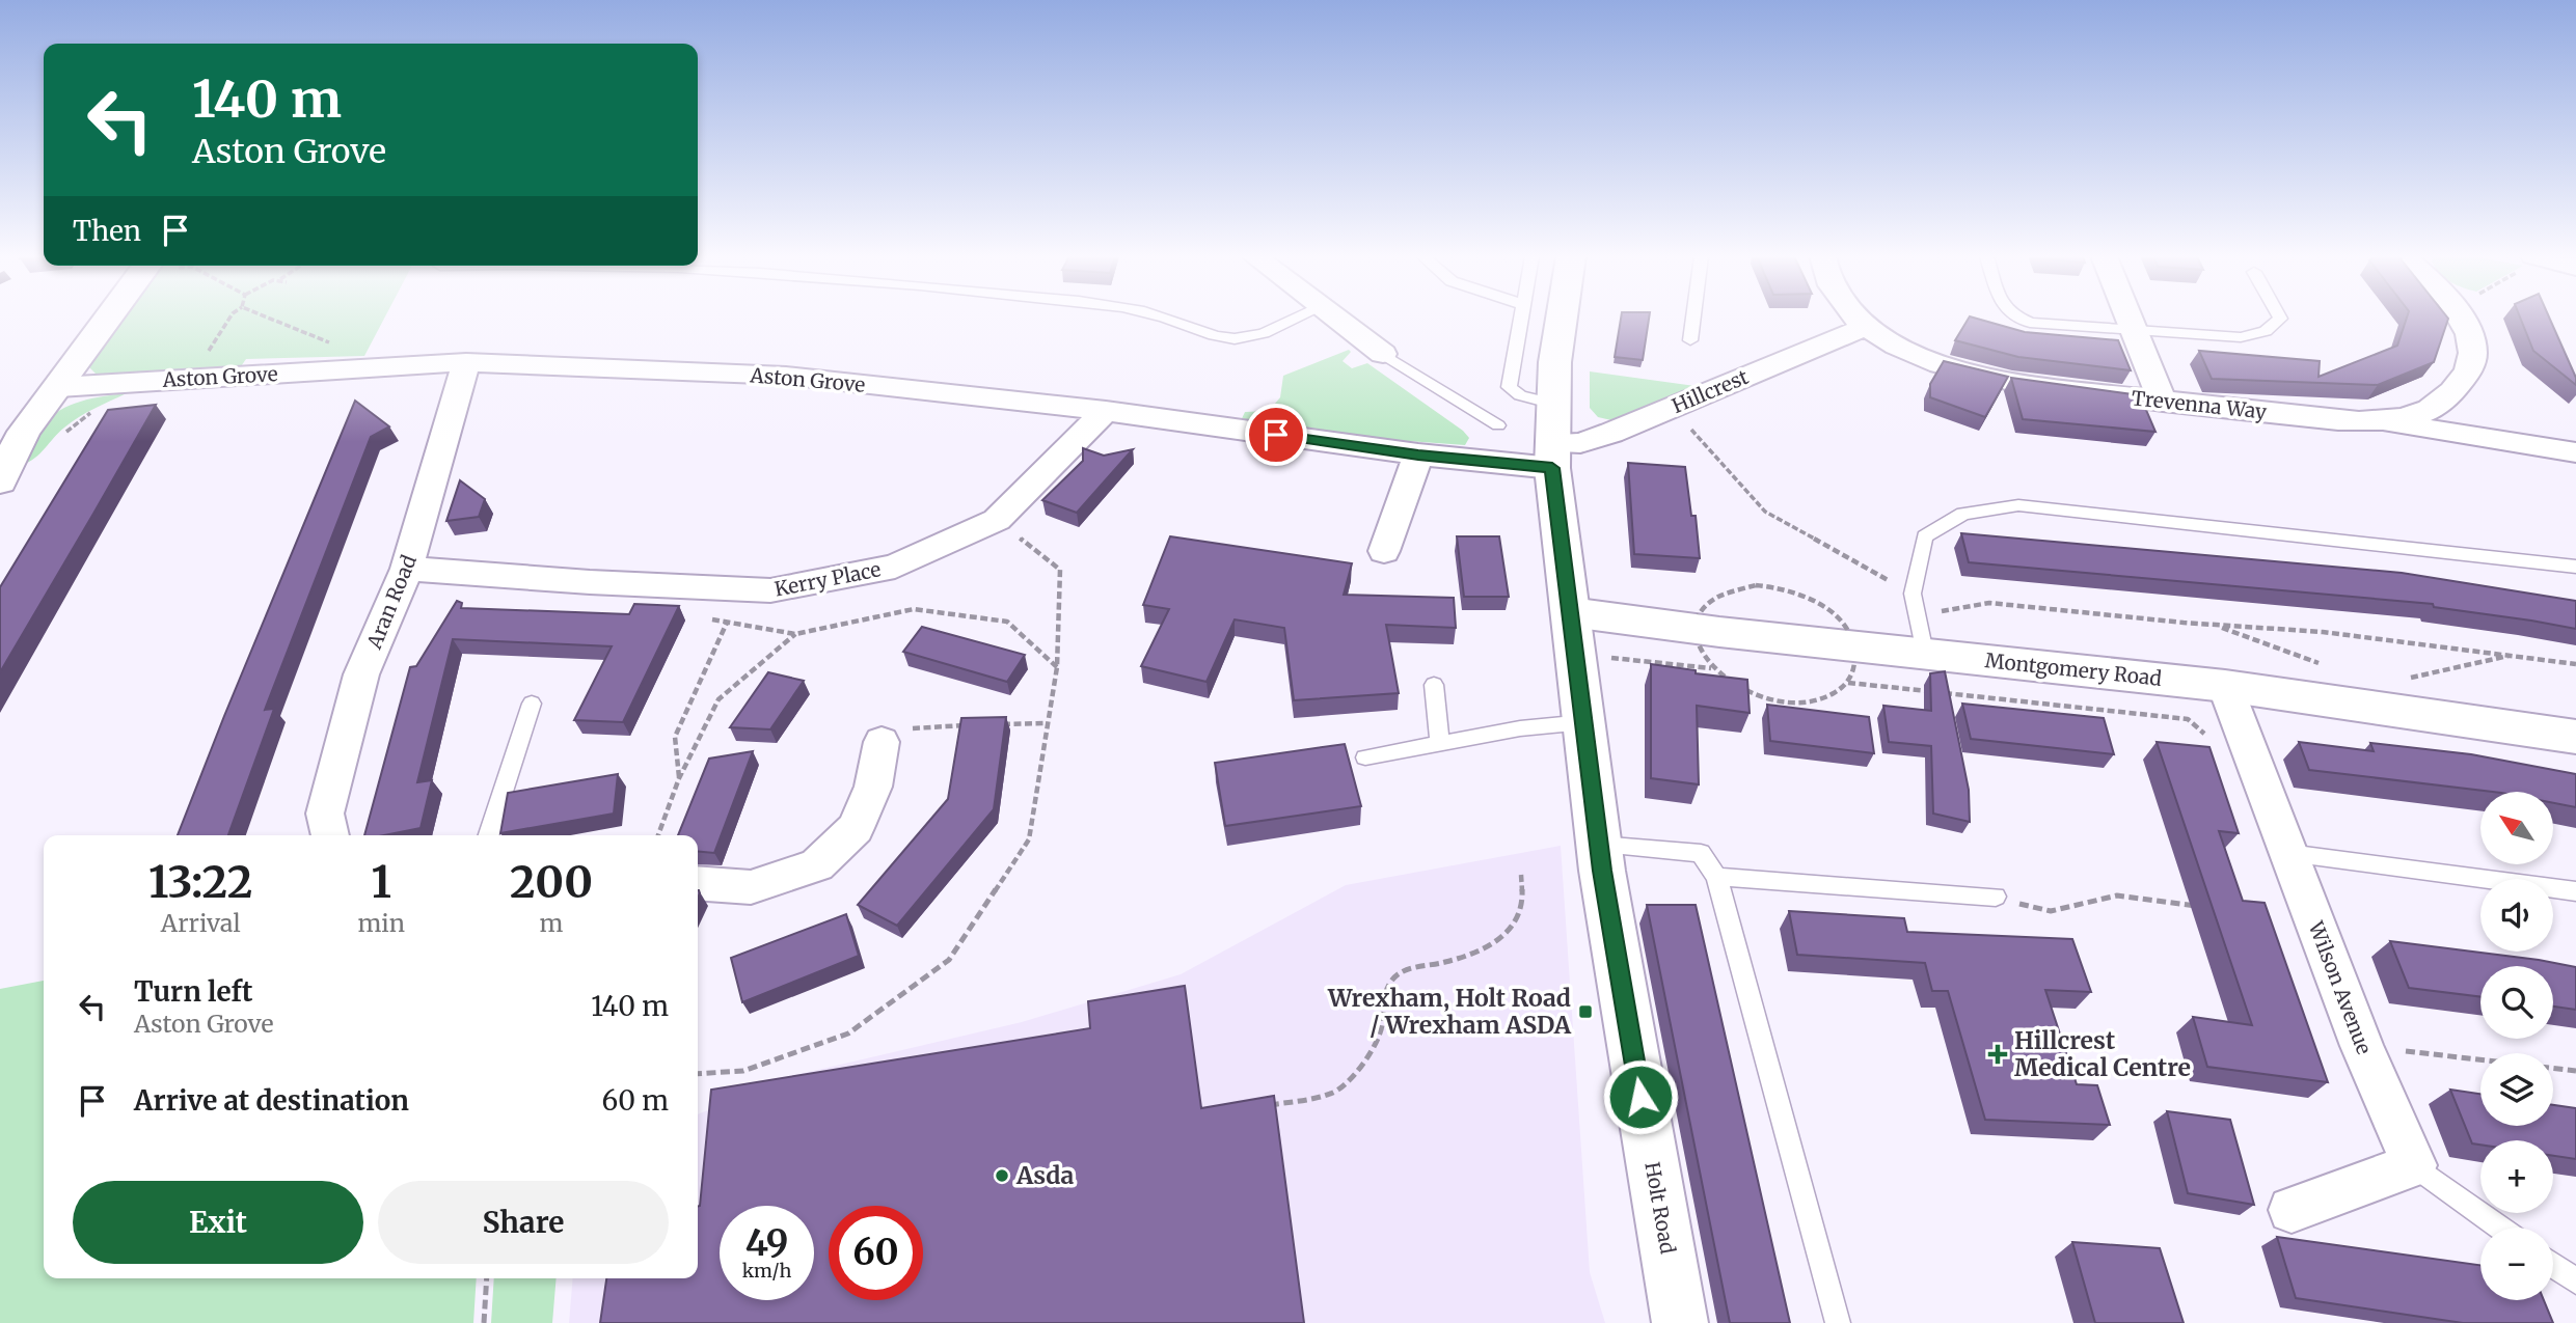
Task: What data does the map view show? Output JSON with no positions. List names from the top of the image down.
{
  "streets": {
    "street": [
      "Aston Grove",
      "Hillcrest",
      "Trevenna Way",
      "Kerry Place",
      "Aran Road",
      "Montgomery Road",
      "Wilson Avenue",
      "Holt Road"
    ]
  },
  "crossings": [
    ["Aston Grove", "Hillcrest"],
    ["Aston Grove", "Kerry Place"],
    ["Aston Grove", "Aran Road"],
    ["Aston Grove", "Holt Road"],
    ["Hillcrest", "Trevenna Way"],
    ["Hillcrest", "Holt Road"],
    ["Kerry Place", "Aran Road"],
    ["Montgomery Road", "Wilson Avenue"],
    ["Montgomery Road", "Holt Road"]
  ],
  "places": {
    "transit": ["Wrexham, Holt Road / Wrexham ASDA"],
    "health": ["Hillcrest Medical Centre"],
    "other": ["Asda"]
  },
  "north": "top left",
  "page": {
    "turn": ["140 m", "Aston Grove"],
    "then": "Then",
    "map_buttons": ["+", "−"],
    "eta": [
      "13:22",
      "Arrival",
      "1",
      "min",
      "200",
      "m"
    ],
    "list": [
      {
        "name": "Turn left",
        "note": "Aston Grove",
        "value": "140 m"
      },
      {
        "name": "Arrive at destination",
        "value": "60 m"
      }
    ],
    "buttons": ["Exit", "Share"],
    "speed": "49 km/h",
    "limit": "60"
  }
}
